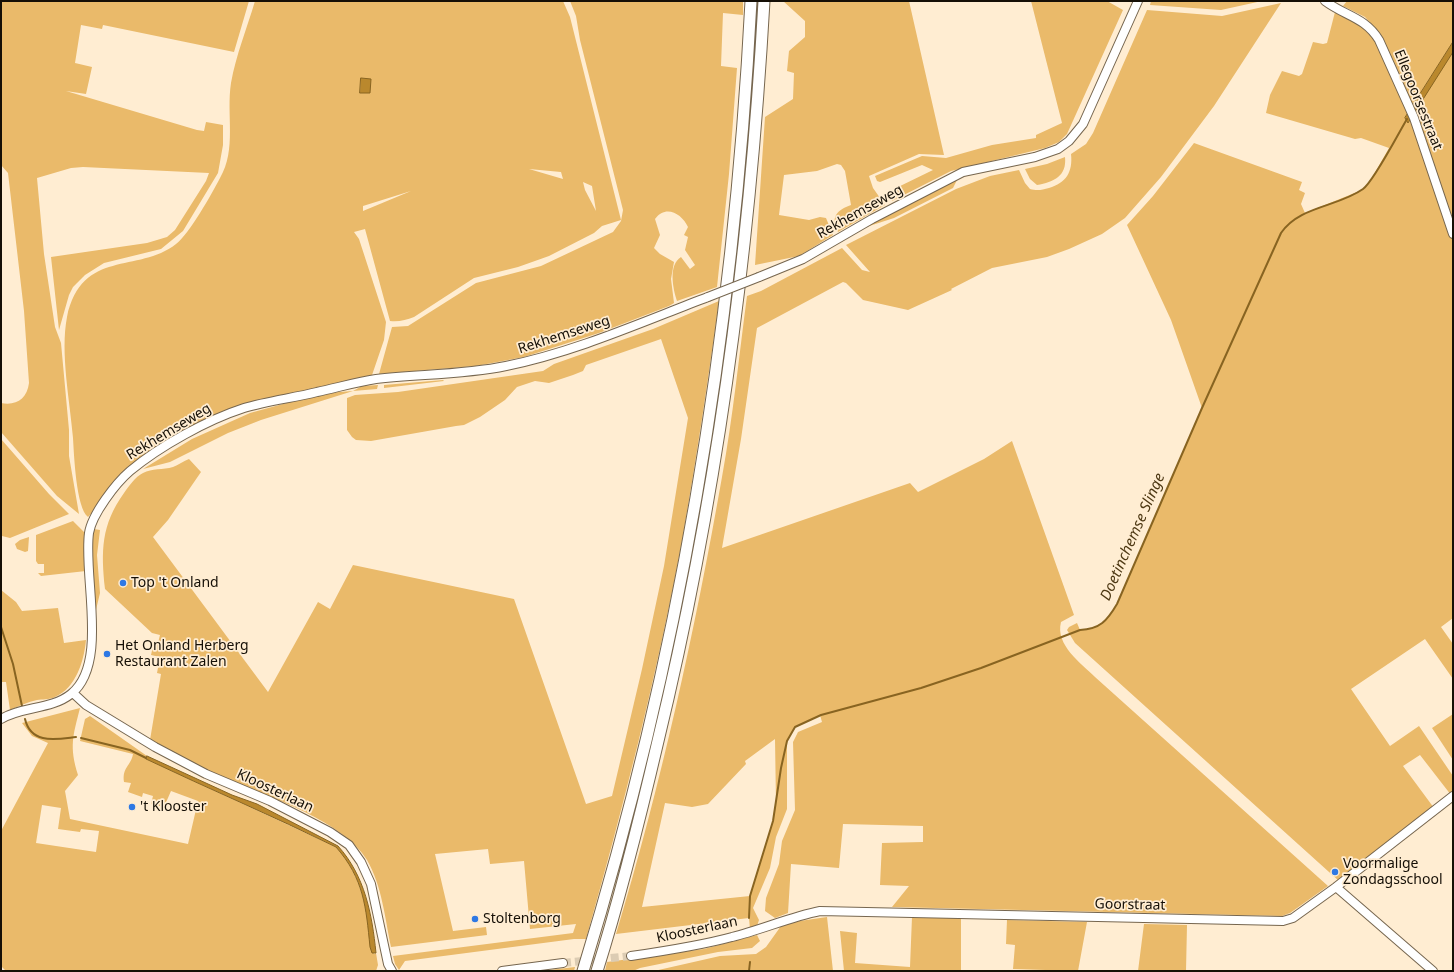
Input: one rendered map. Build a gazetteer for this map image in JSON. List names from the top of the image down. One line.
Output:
{"streets":{"street":["Ellegoorsestraat","Rekhemseweg","Kloosterlaan","Goorstraat"]},"crossings":[["Rekhemseweg","Kloosterlaan"],["Kloosterlaan","Goorstraat"]],"water":["Doetinchemse Slinge"],"places":["Top 't Onland","Het Onland Herberg Restaurant Zalen","'t Klooster","Voormalige Zondagsschool","Stoltenborg"]}
